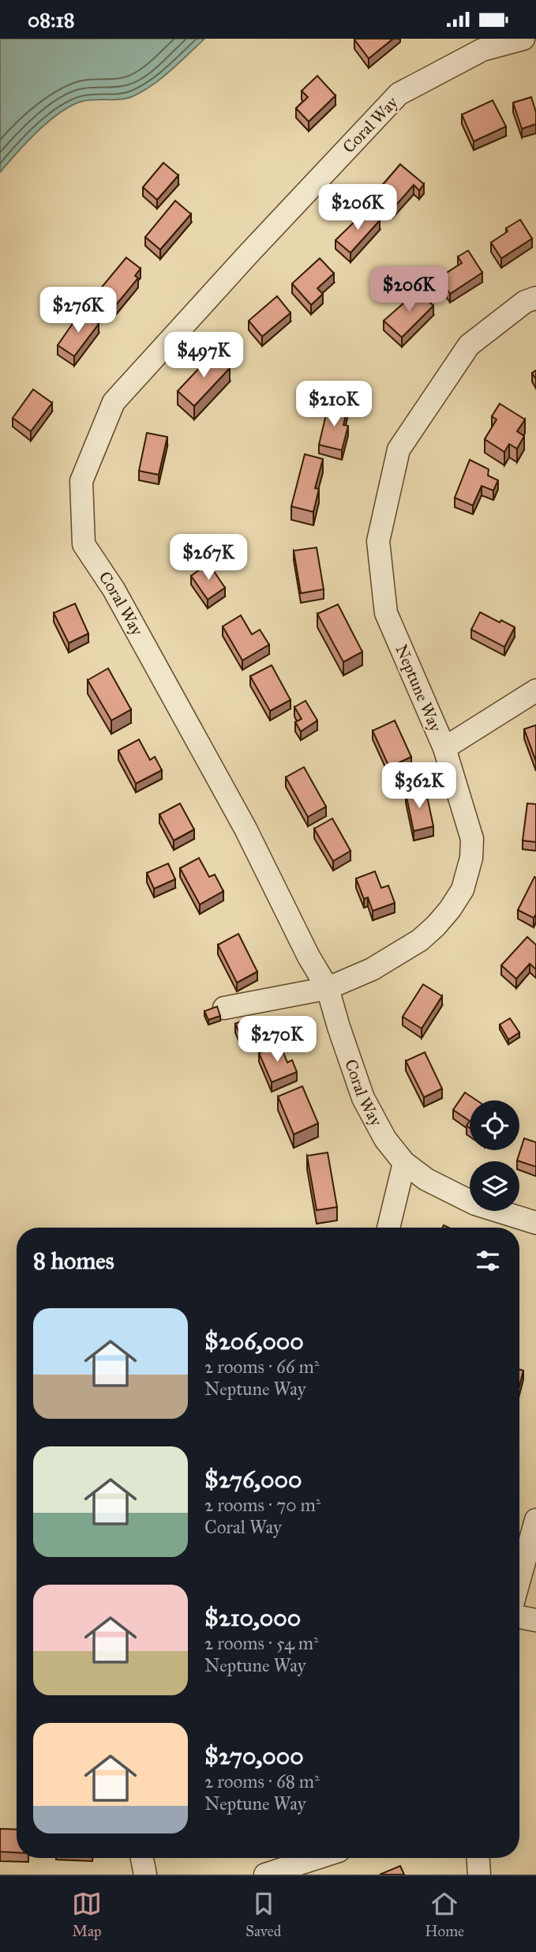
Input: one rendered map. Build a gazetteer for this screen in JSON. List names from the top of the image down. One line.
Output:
{"streets":{"street":["Coral Way","Neptune Way"]},"crossings":[["Coral Way","Neptune Way"]],"page":{"status":"08:18","price":["$206K","$206K","$276K","$497K","$210K","$267K","$362K","$270K"],"heading":"8 homes","list":[{"name":"$206,000","note":"2 rooms · 66 m² · Neptune Way"},{"name":"$276,000","note":"2 rooms · 70 m² · Coral Way"},{"name":"$210,000","note":"2 rooms · 54 m² · Neptune Way"},{"name":"$270,000","note":"2 rooms · 68 m² · Neptune Way"}],"tabs":["Map","Saved","Home"]}}
